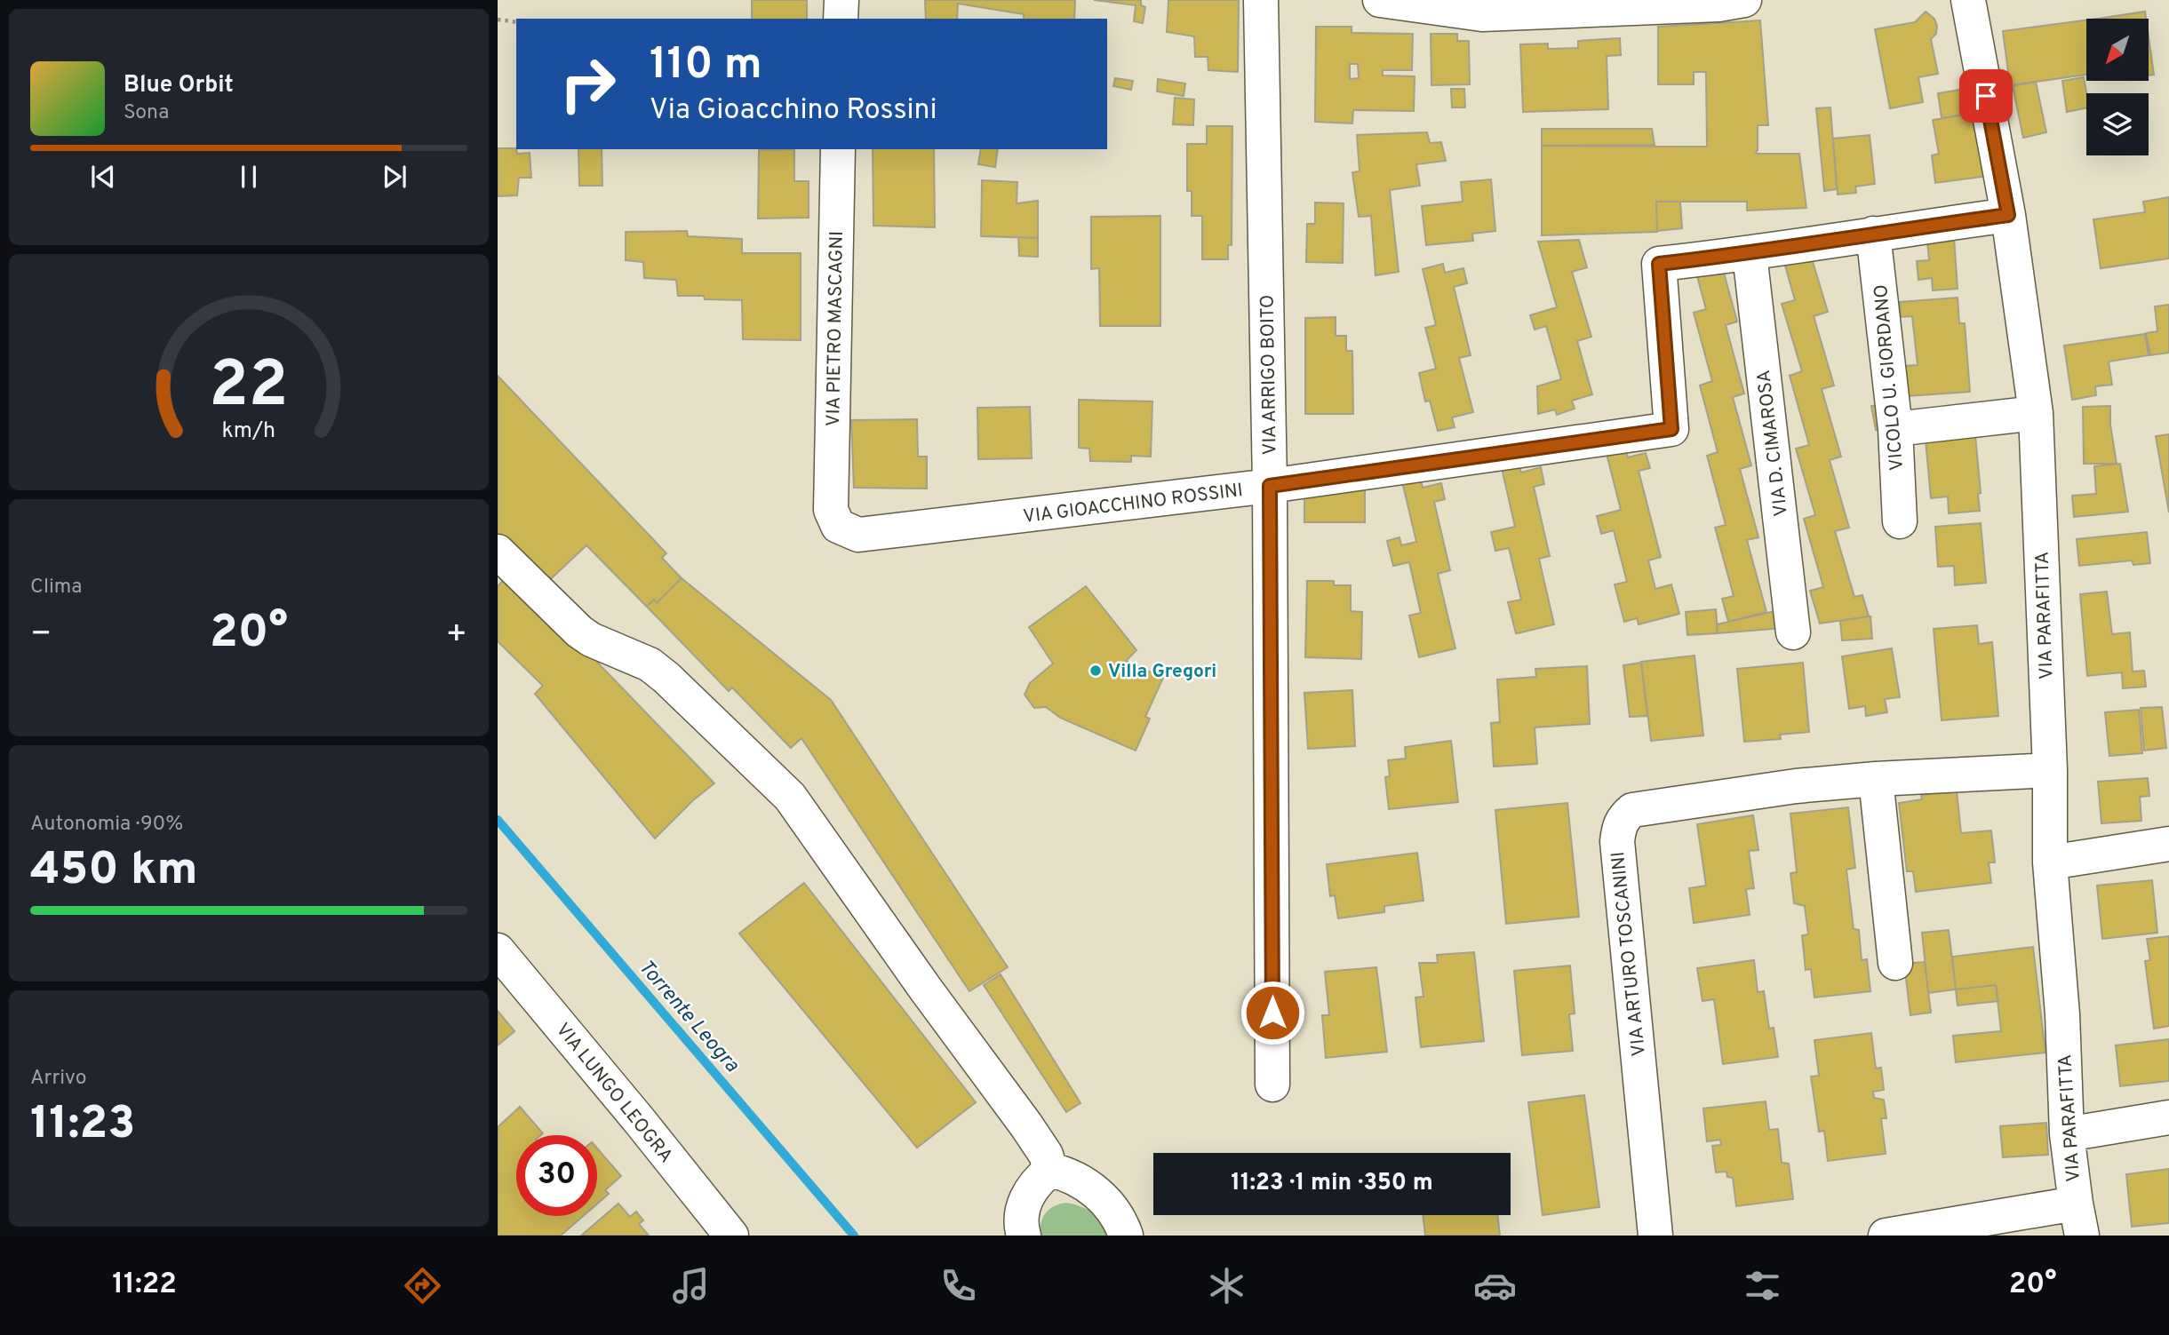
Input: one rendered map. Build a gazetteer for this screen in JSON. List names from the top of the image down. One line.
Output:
{"streets":{"street":["VIA PIETRO MASCAGNI","VIA ARRIGO BOITO","VICOLO U. GIORDANO","VIA D. CIMAROSA","VIA GIOACCHINO ROSSINI","VIA PARAFITTA","VIA ARTURO TOSCANINI","VIA LUNGO LEOGRA"]},"crossings":[["VIA PIETRO MASCAGNI","VIA GIOACCHINO ROSSINI"],["VIA ARRIGO BOITO","VIA GIOACCHINO ROSSINI"],["VICOLO U. GIORDANO","VIA GIOACCHINO ROSSINI"],["VIA D. CIMAROSA","VIA GIOACCHINO ROSSINI"],["VIA GIOACCHINO ROSSINI","VIA PARAFITTA"],["VIA PARAFITTA","VIA ARTURO TOSCANINI"]],"water":["Torrente Leogra"],"places":["Villa Gregori"],"north":"bottom left","page":{"turn":["110 m","Via Gioacchino Rossini"],"song":["Blue Orbit","Sona"],"tile":["Clima",["Autonomia · 90%","450 km"],["Arrivo","11:23"]],"heat":["−","20°","+"],"limit":"30","trip":"11:23 · 1 min · 350 m","tabs":["11:22","20°"],"gauge":["22","km/h"]}}
